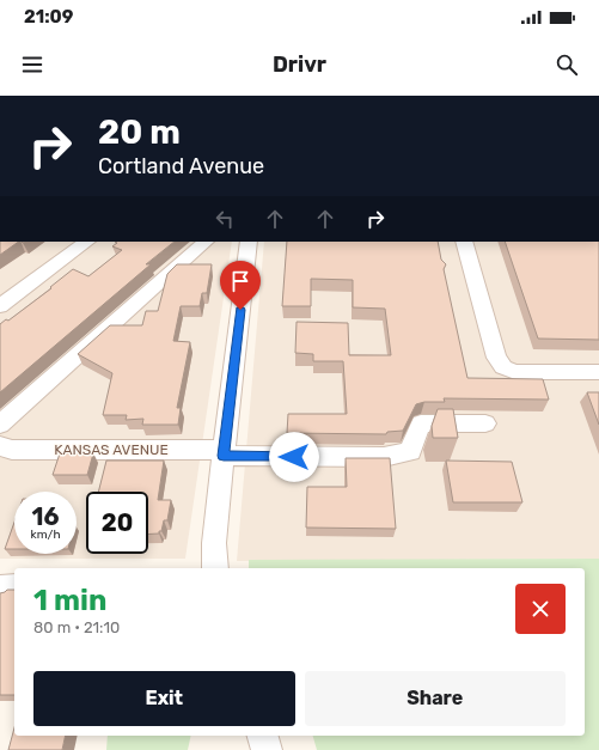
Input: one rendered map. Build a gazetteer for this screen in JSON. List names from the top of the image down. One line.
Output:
{"streets":{"street":["KANSAS AVENUE"]},"page":{"status":"21:09","header":"Drivr","turn":["20 m","Cortland Avenue"],"speed":"16 km/h","limit":"20","heading":["1 min","80 m · 21:10"],"buttons":["Exit","Share"]}}
